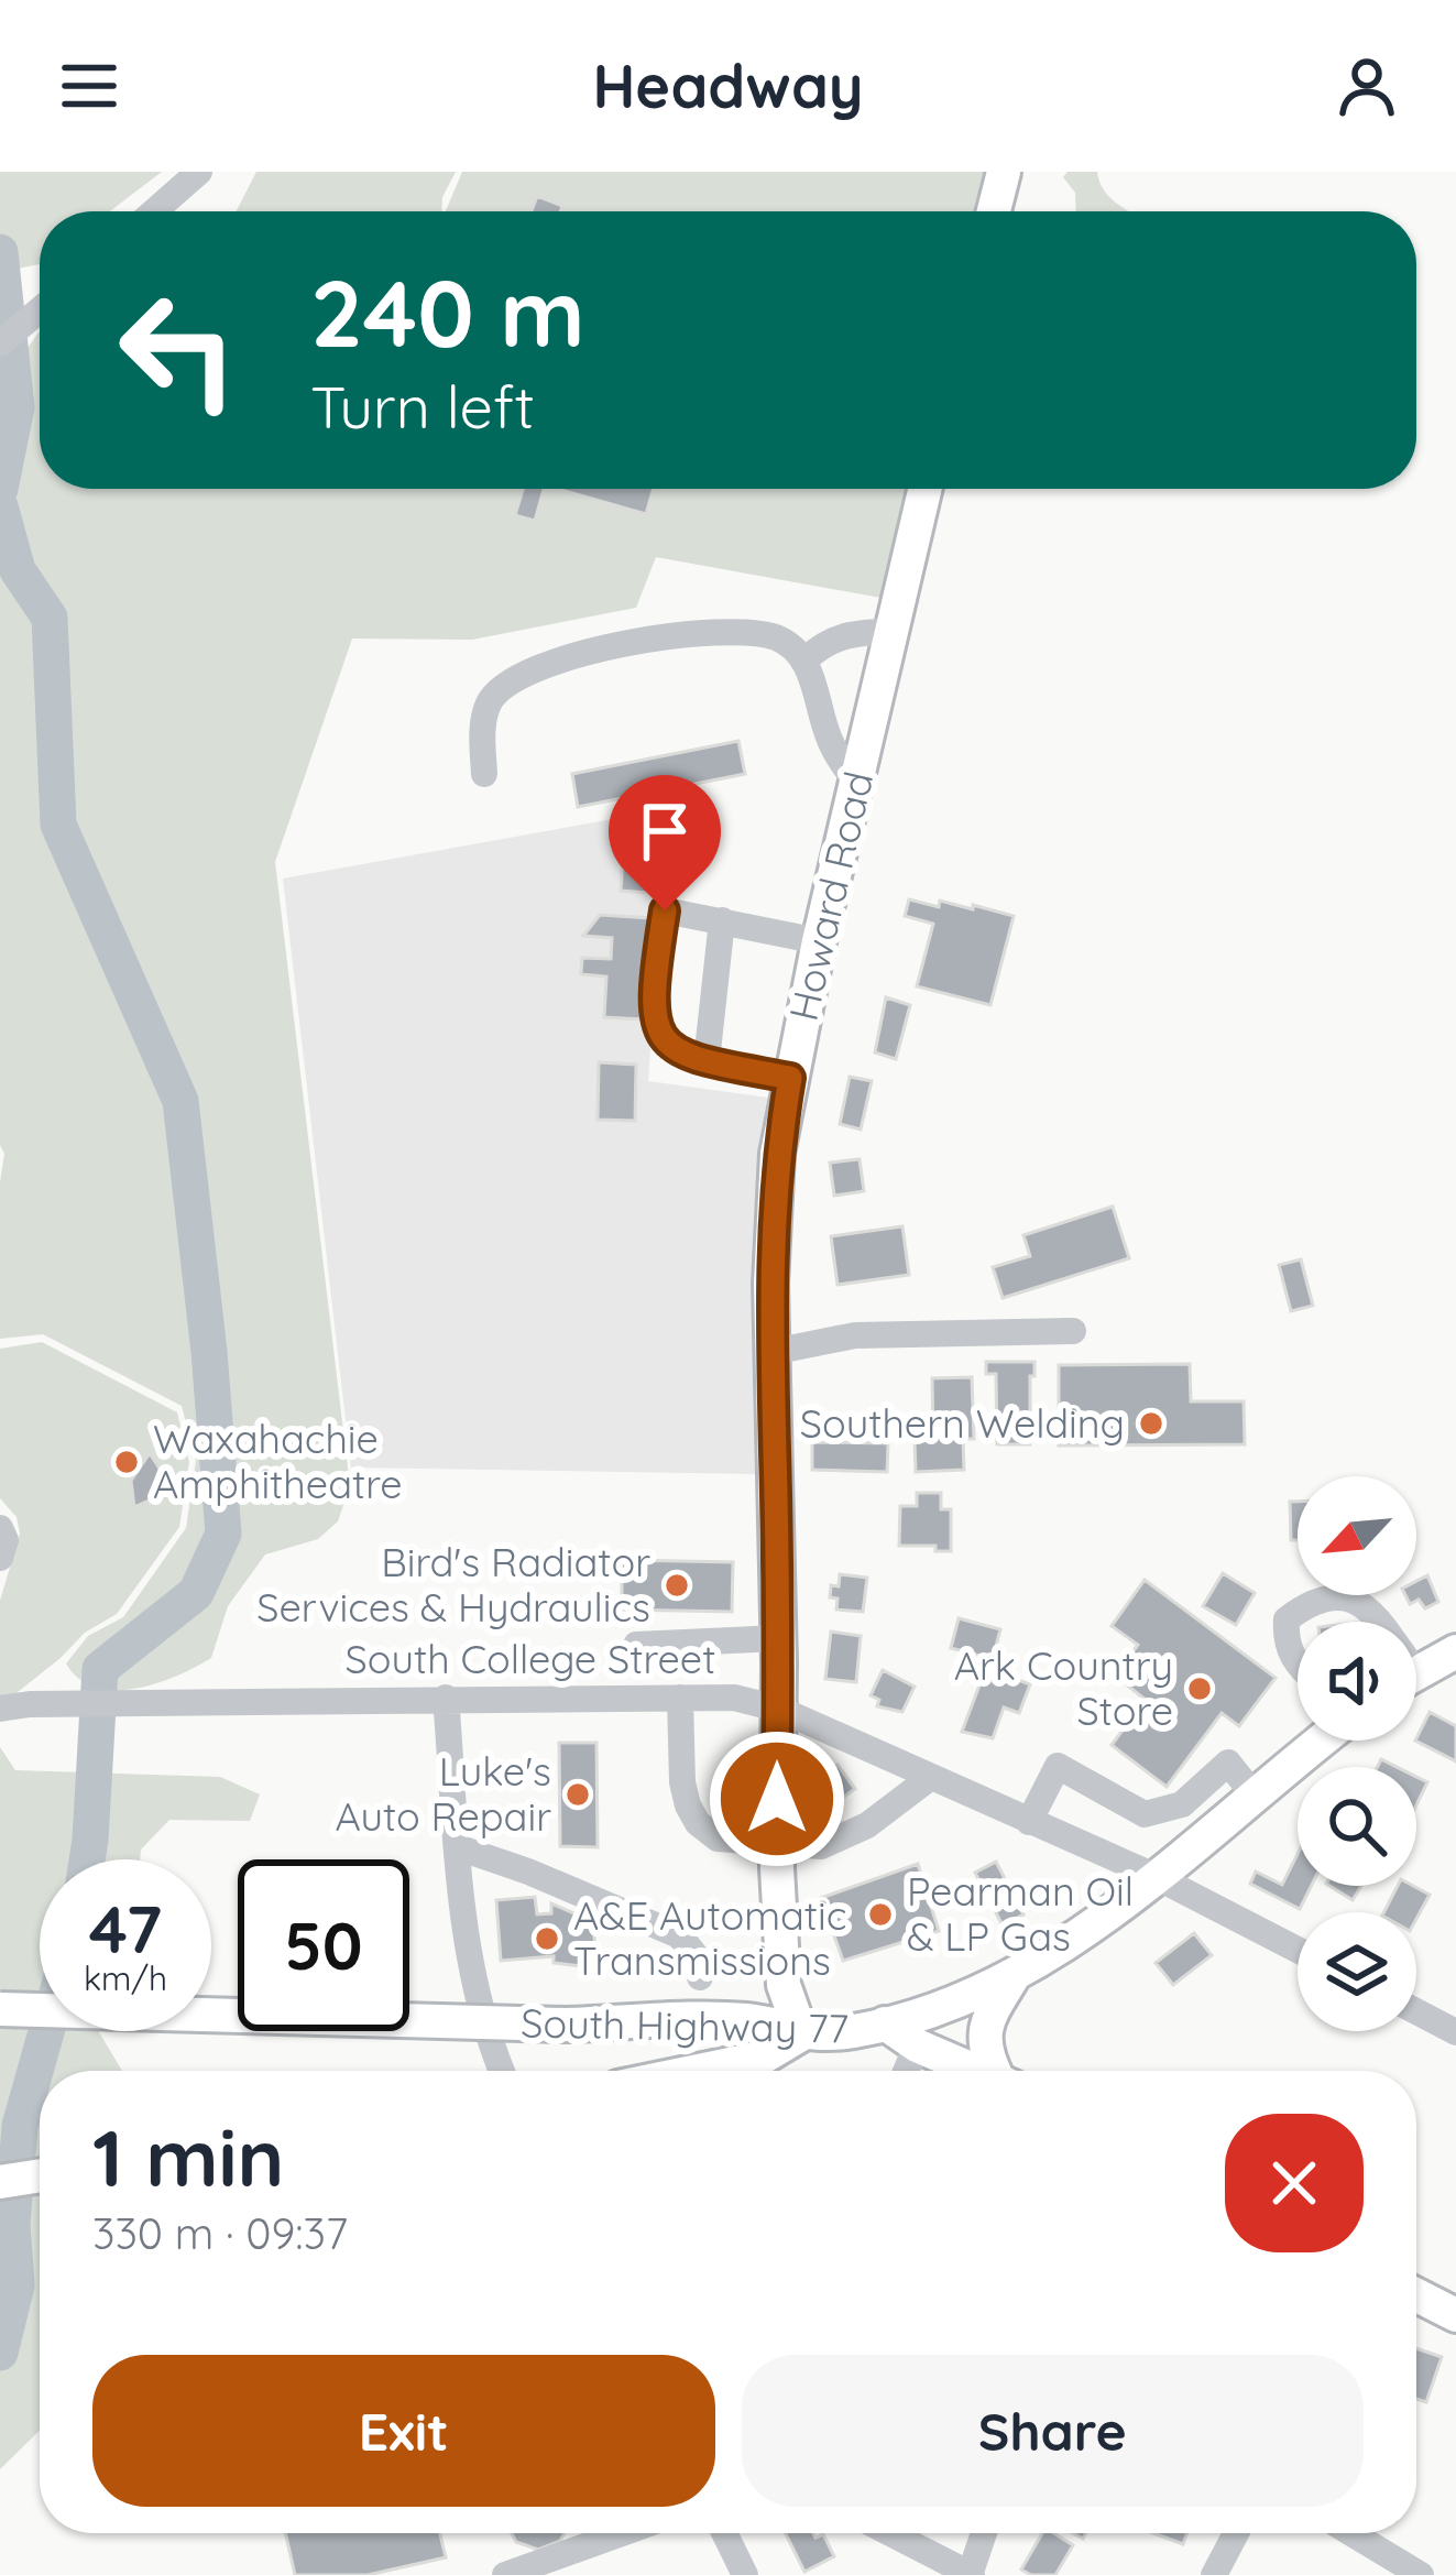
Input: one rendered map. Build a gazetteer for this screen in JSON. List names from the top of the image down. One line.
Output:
{"streets":{"main road":["Howard Road","South Highway 77"],"street":["South College Street"]},"crossings":[["Howard Road","South College Street"],["Howard Road","South Highway 77"],["South College Street","South Highway 77"]],"places":["Southern Welding","Waxahachie Amphitheatre","Bird's Radiator Services & Hydraulics","Ark Country Store","Luke's Auto Repair","Pearman Oil & LP Gas","A&E Automatic Transmissions"],"north":"bottom left","page":{"header":"Headway","turn":["240 m","Turn left"],"speed":"47 km/h","limit":"50","heading":["1 min","330 m · 09:37"],"buttons":["Exit","Share"]}}
